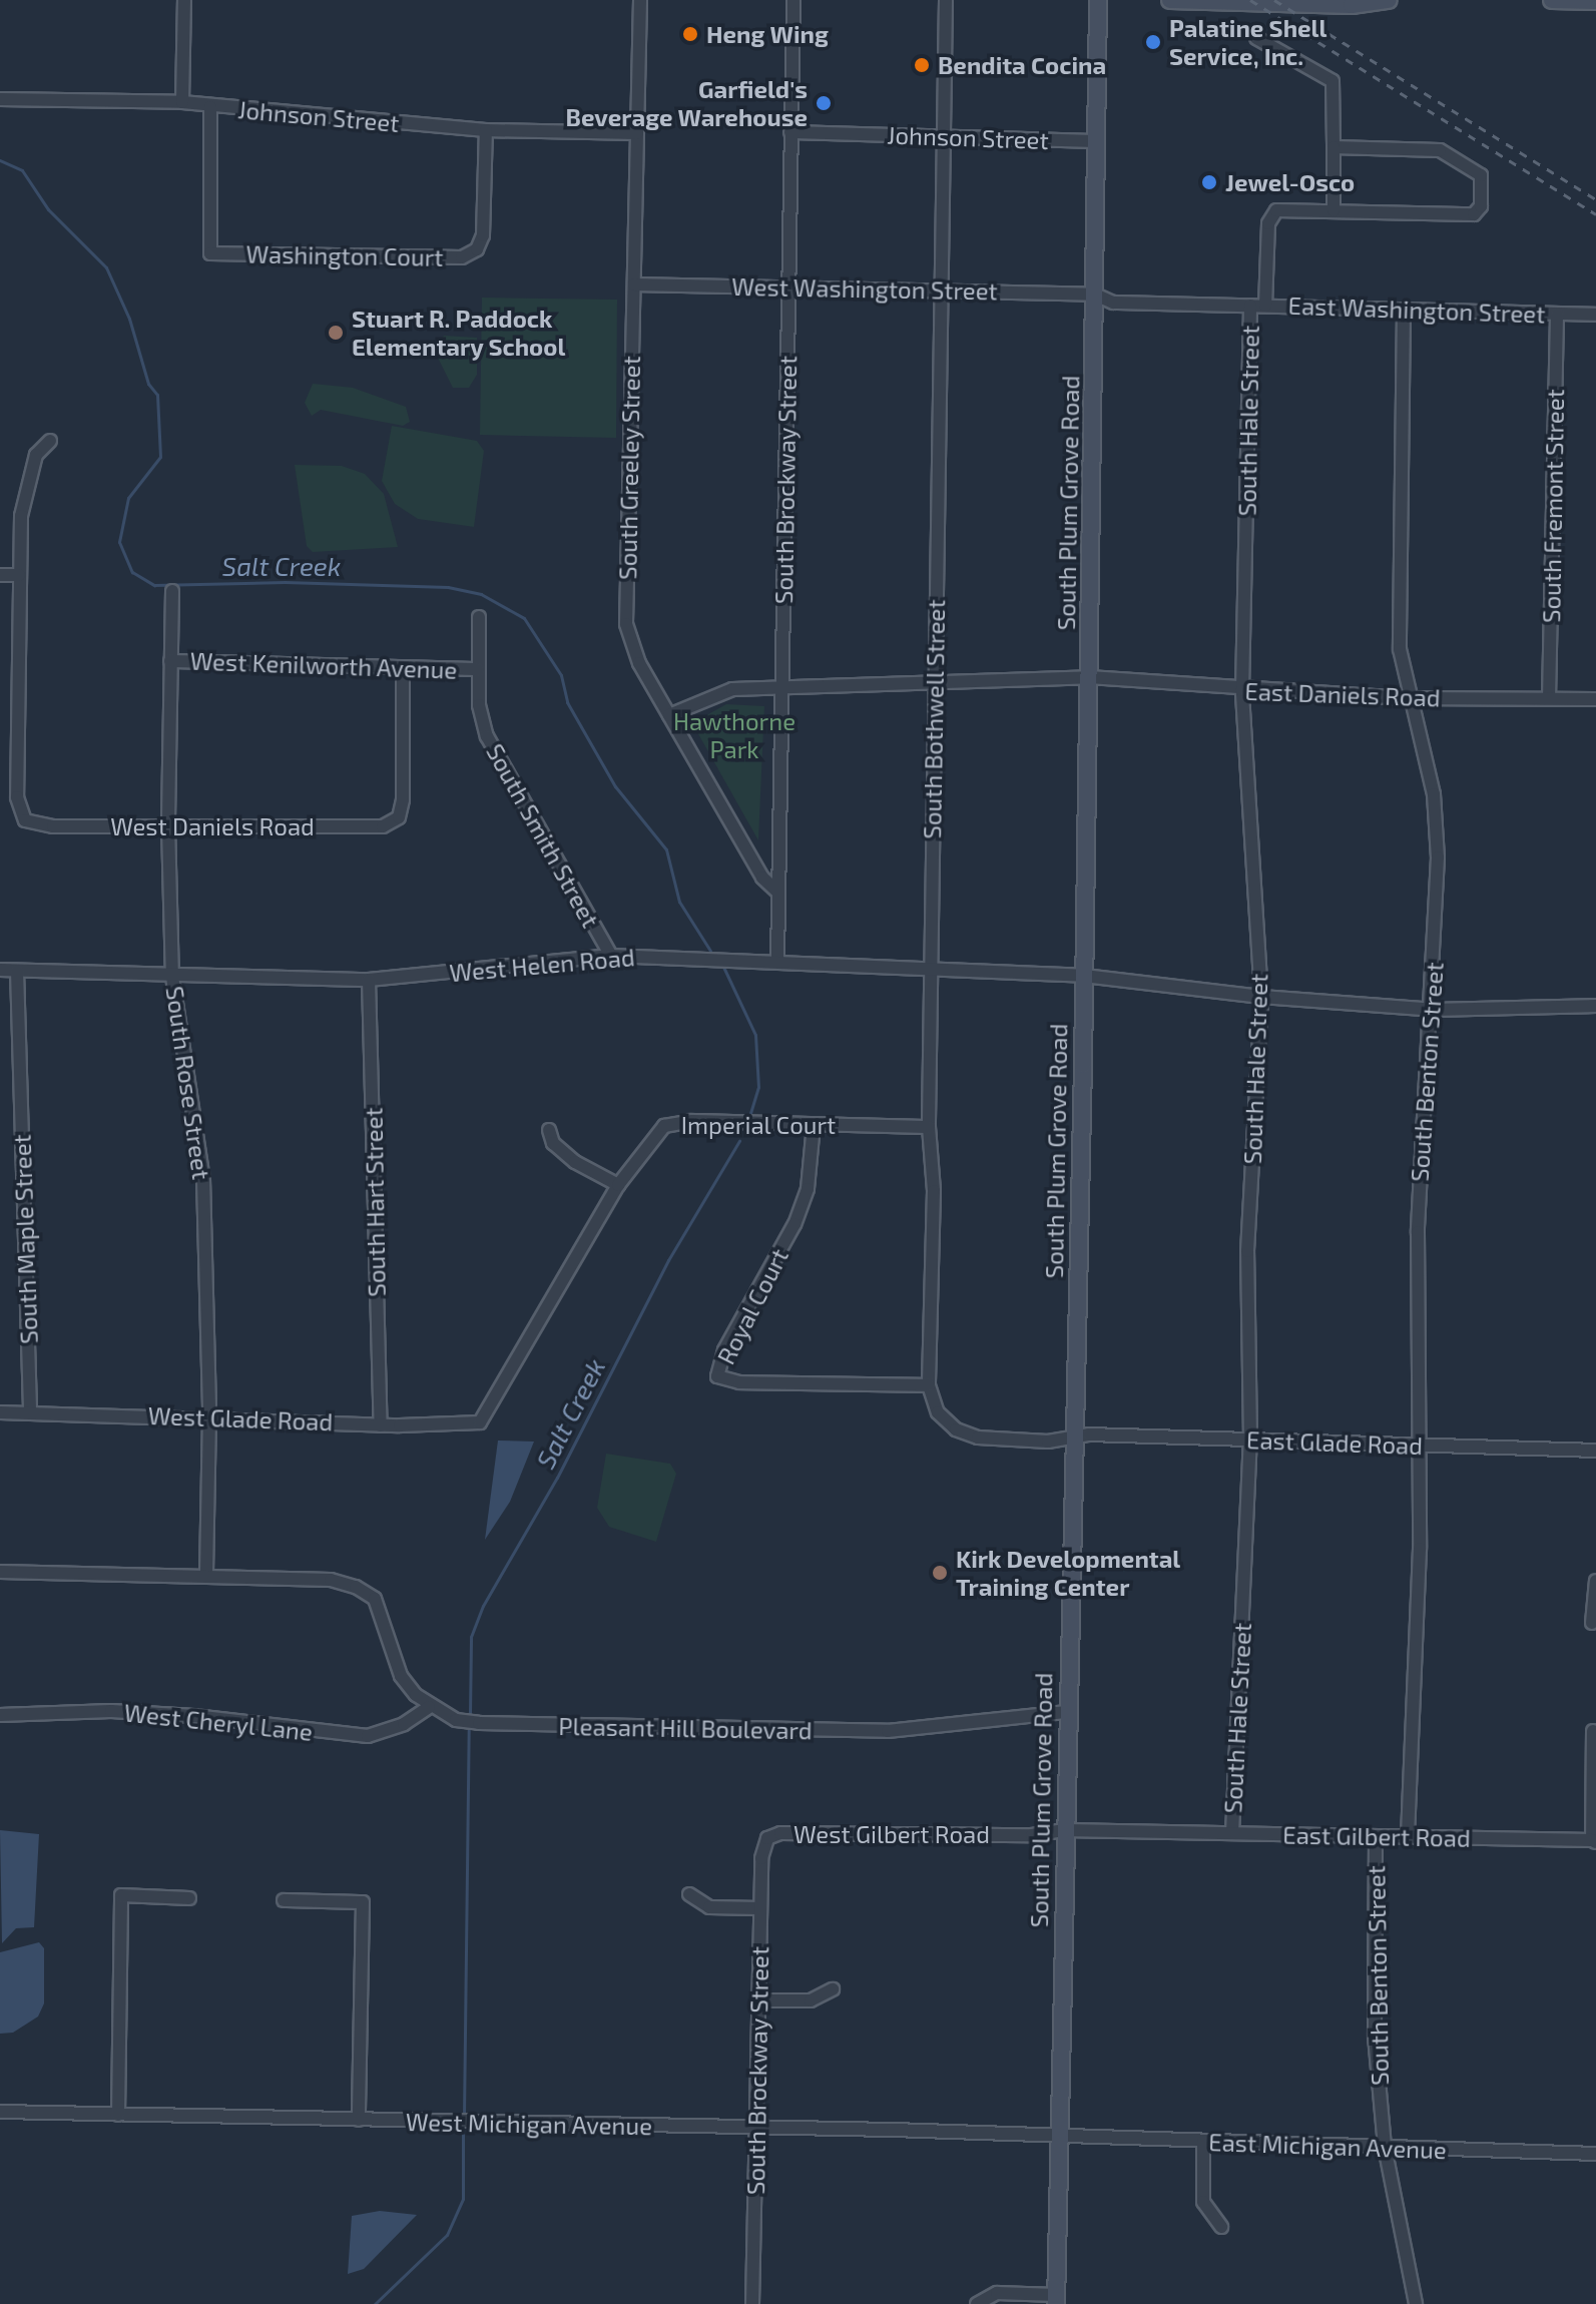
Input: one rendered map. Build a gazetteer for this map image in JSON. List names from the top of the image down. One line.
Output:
{"streets":{"main road":["South Plum Grove Road"],"street":["Johnson Street","Washington Court","West Washington Street","East Washington Street","South Hale Street","South Greeley Street","South Brockway Street","South Fremont Street","West Kenilworth Avenue","East Daniels Road","South Bothwell Street","West Daniels Road","South Smith Street","West Helen Road","South Benton Street","South Rose Street","Imperial Court","South Hart Street","South Maple Street","Royal Court","West Glade Road","East Glade Road","West Cheryl Lane","Pleasant Hill Boulevard","West Gilbert Road","East Gilbert Road","West Michigan Avenue","East Michigan Avenue"]},"crossings":[["Johnson Street","Washington Court"],["Johnson Street","South Greeley Street"],["Johnson Street","South Brockway Street"],["Johnson Street","South Plum Grove Road"],["Johnson Street","South Bothwell Street"],["West Washington Street","East Washington Street"],["West Washington Street","South Greeley Street"],["West Washington Street","South Brockway Street"],["West Washington Street","South Plum Grove Road"],["West Washington Street","South Bothwell Street"],["East Washington Street","South Hale Street"],["East Washington Street","South Plum Grove Road"],["East Washington Street","South Fremont Street"],["East Washington Street","South Benton Street"],["South Hale Street","East Daniels Road"],["South Hale Street","West Helen Road"],["South Hale Street","East Glade Road"],["South Hale Street","East Gilbert Road"],["South Greeley Street","South Brockway Street"],["South Brockway Street","West Helen Road"],["South Brockway Street","West Gilbert Road"],["South Brockway Street","West Michigan Avenue"],["South Plum Grove Road","East Daniels Road"],["South Plum Grove Road","South Bothwell Street"],["South Plum Grove Road","West Helen Road"],["South Plum Grove Road","East Glade Road"],["South Plum Grove Road","Pleasant Hill Boulevard"],["South Plum Grove Road","West Gilbert Road"],["South Plum Grove Road","East Gilbert Road"],["South Plum Grove Road","West Michigan Avenue"],["South Plum Grove Road","East Michigan Avenue"],["South Fremont Street","East Daniels Road"],["West Kenilworth Avenue","West Daniels Road"],["West Kenilworth Avenue","South Smith Street"],["West Kenilworth Avenue","South Rose Street"],["East Daniels Road","South Benton Street"],["South Bothwell Street","West Helen Road"],["South Bothwell Street","Imperial Court"],["South Bothwell Street","Royal Court"],["South Bothwell Street","East Glade Road"],["West Daniels Road","South Rose Street"],["South Smith Street","West Helen Road"],["West Helen Road","South Benton Street"],["West Helen Road","South Rose Street"],["West Helen Road","South Hart Street"],["West Helen Road","South Maple Street"],["South Benton Street","East Glade Road"],["South Benton Street","East Gilbert Road"],["South Benton Street","East Michigan Avenue"],["South Rose Street","West Glade Road"],["Imperial Court","Royal Court"],["Imperial Court","West Glade Road"],["South Hart Street","West Glade Road"],["South Maple Street","West Glade Road"],["West Cheryl Lane","Pleasant Hill Boulevard"],["West Gilbert Road","East Gilbert Road"],["West Michigan Avenue","East Michigan Avenue"]],"water":["Salt Creek"],"parks":["Hawthorne Park"],"places":["Heng Wing","Palatine Shell Service, Inc.","Bendita Cocina","Garfield's Beverage Warehouse","Jewel-Osco","Stuart R. Paddock Elementary School","Kirk Developmental Training Center"]}
